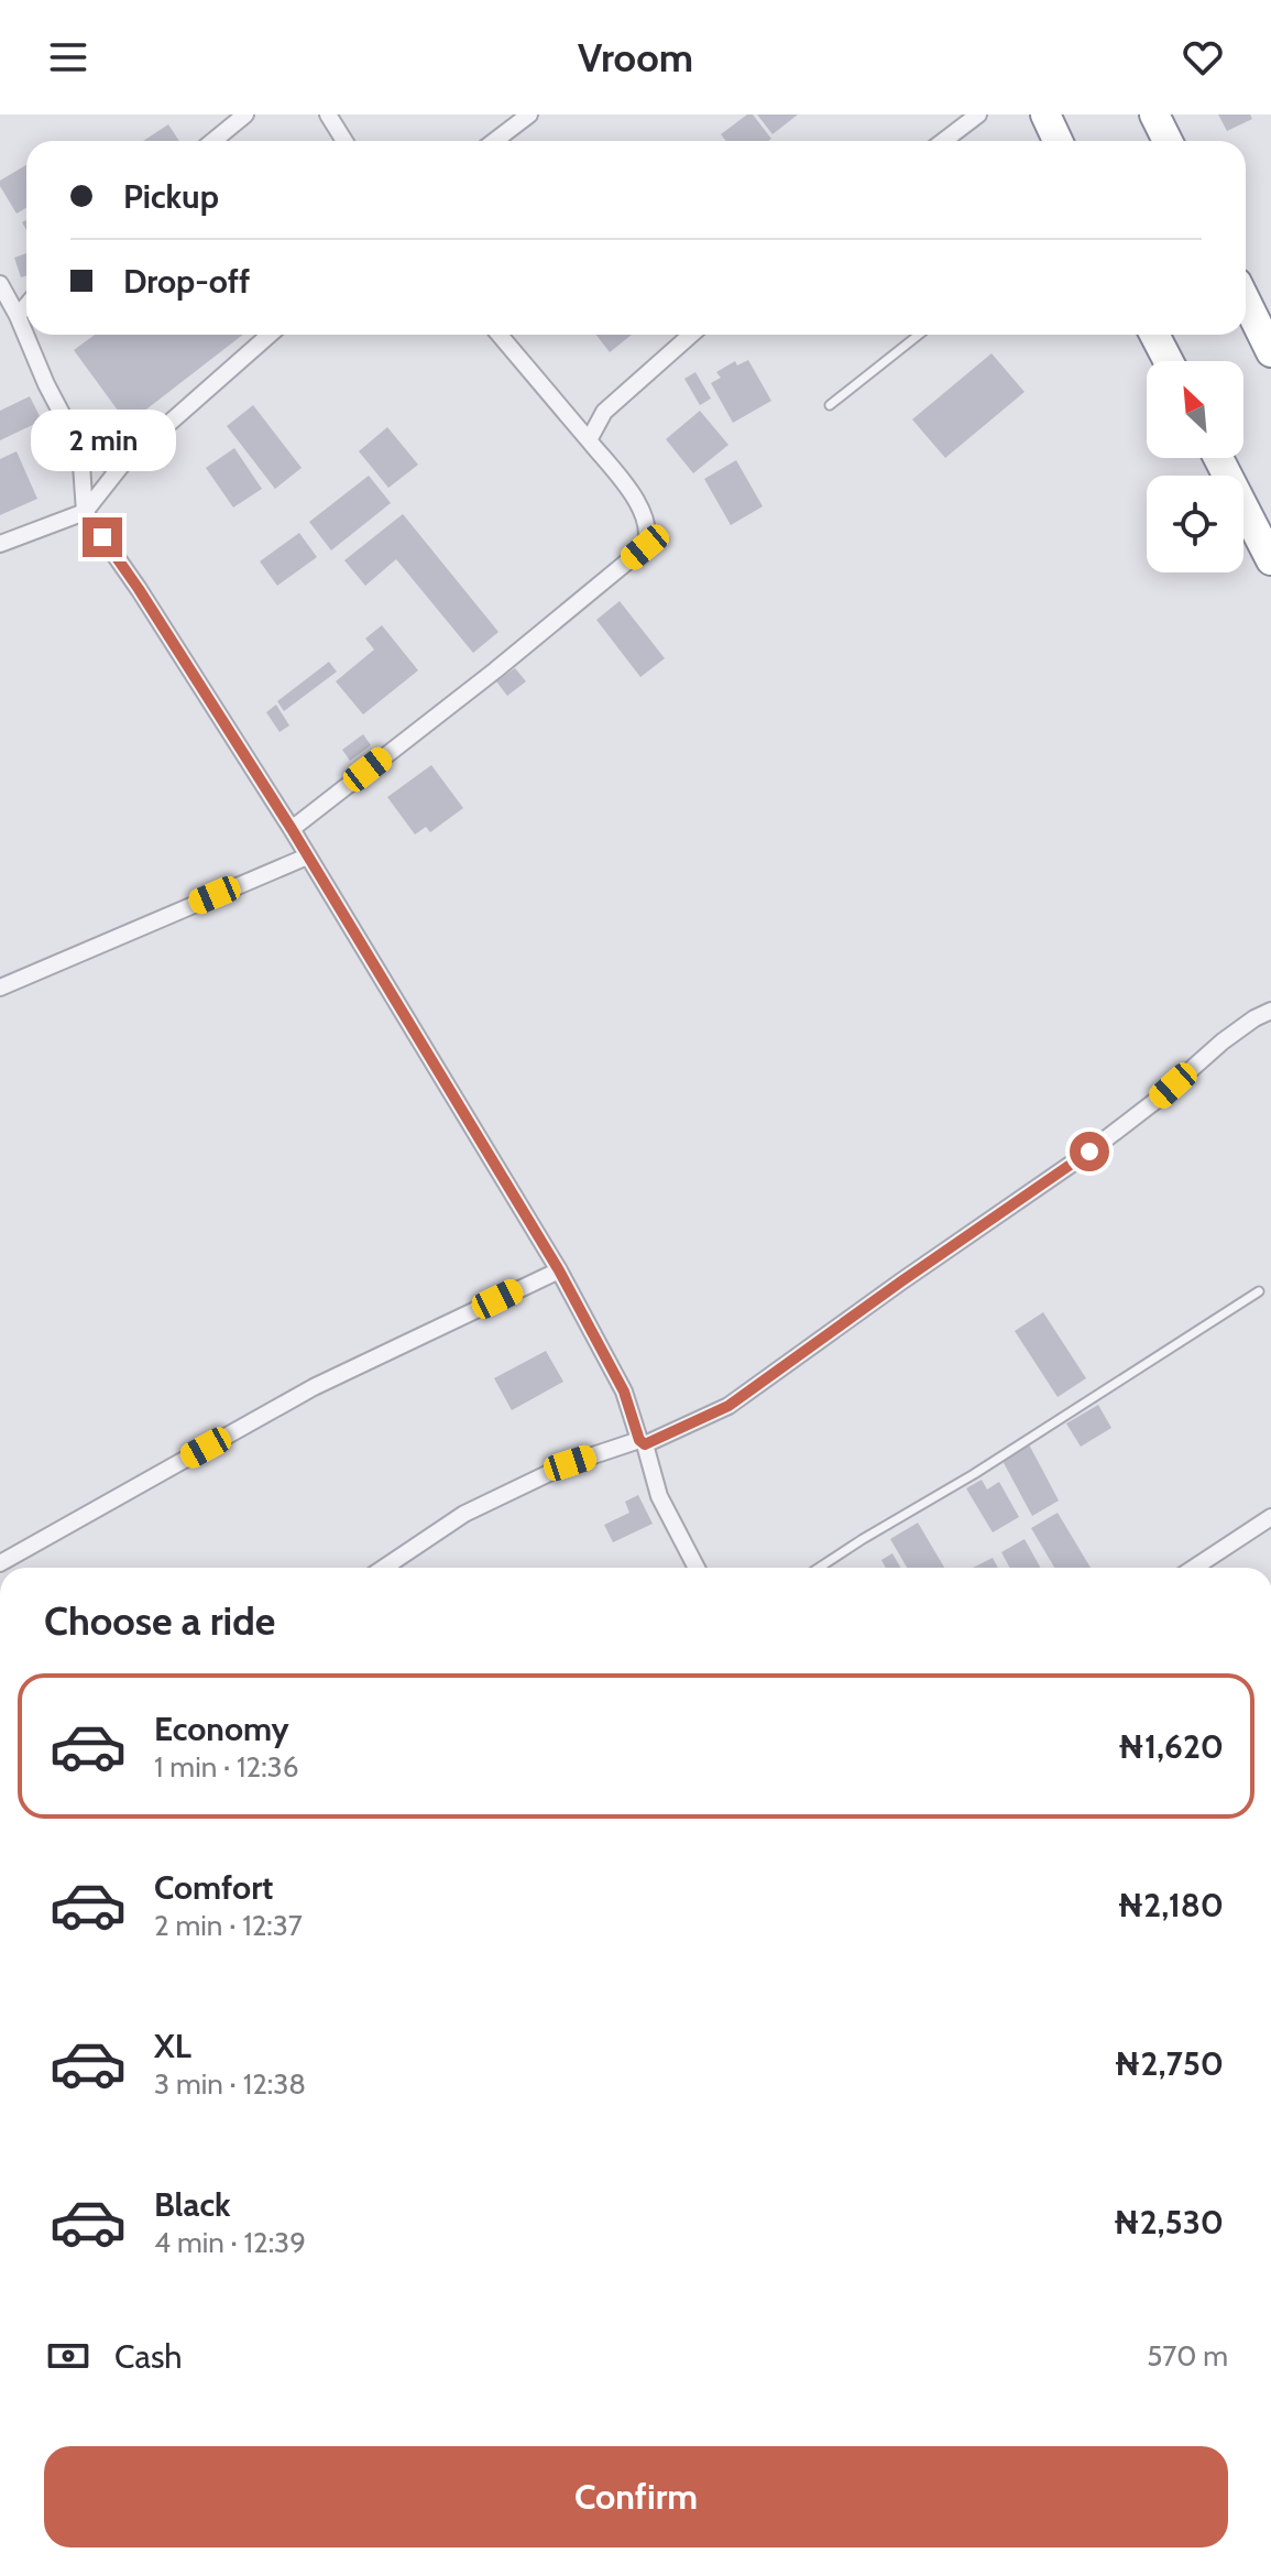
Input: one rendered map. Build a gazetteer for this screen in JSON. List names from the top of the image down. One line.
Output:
{"north":"top left","page":{"header":"Vroom","banner":["Pickup","Drop-off"],"bubble":"2 min","heading":"Choose a ride","list":[{"name":"Economy","note":"1 min · 12:36","value":"₦1,620"},{"name":"Comfort","note":"2 min · 12:37","value":"₦2,180"},{"name":"XL","note":"3 min · 12:38","value":"₦2,750"},{"name":"Black","note":"4 min · 12:39","value":"₦2,530"}],"pay":["Cash","570 m"],"buttons":"Confirm"}}
